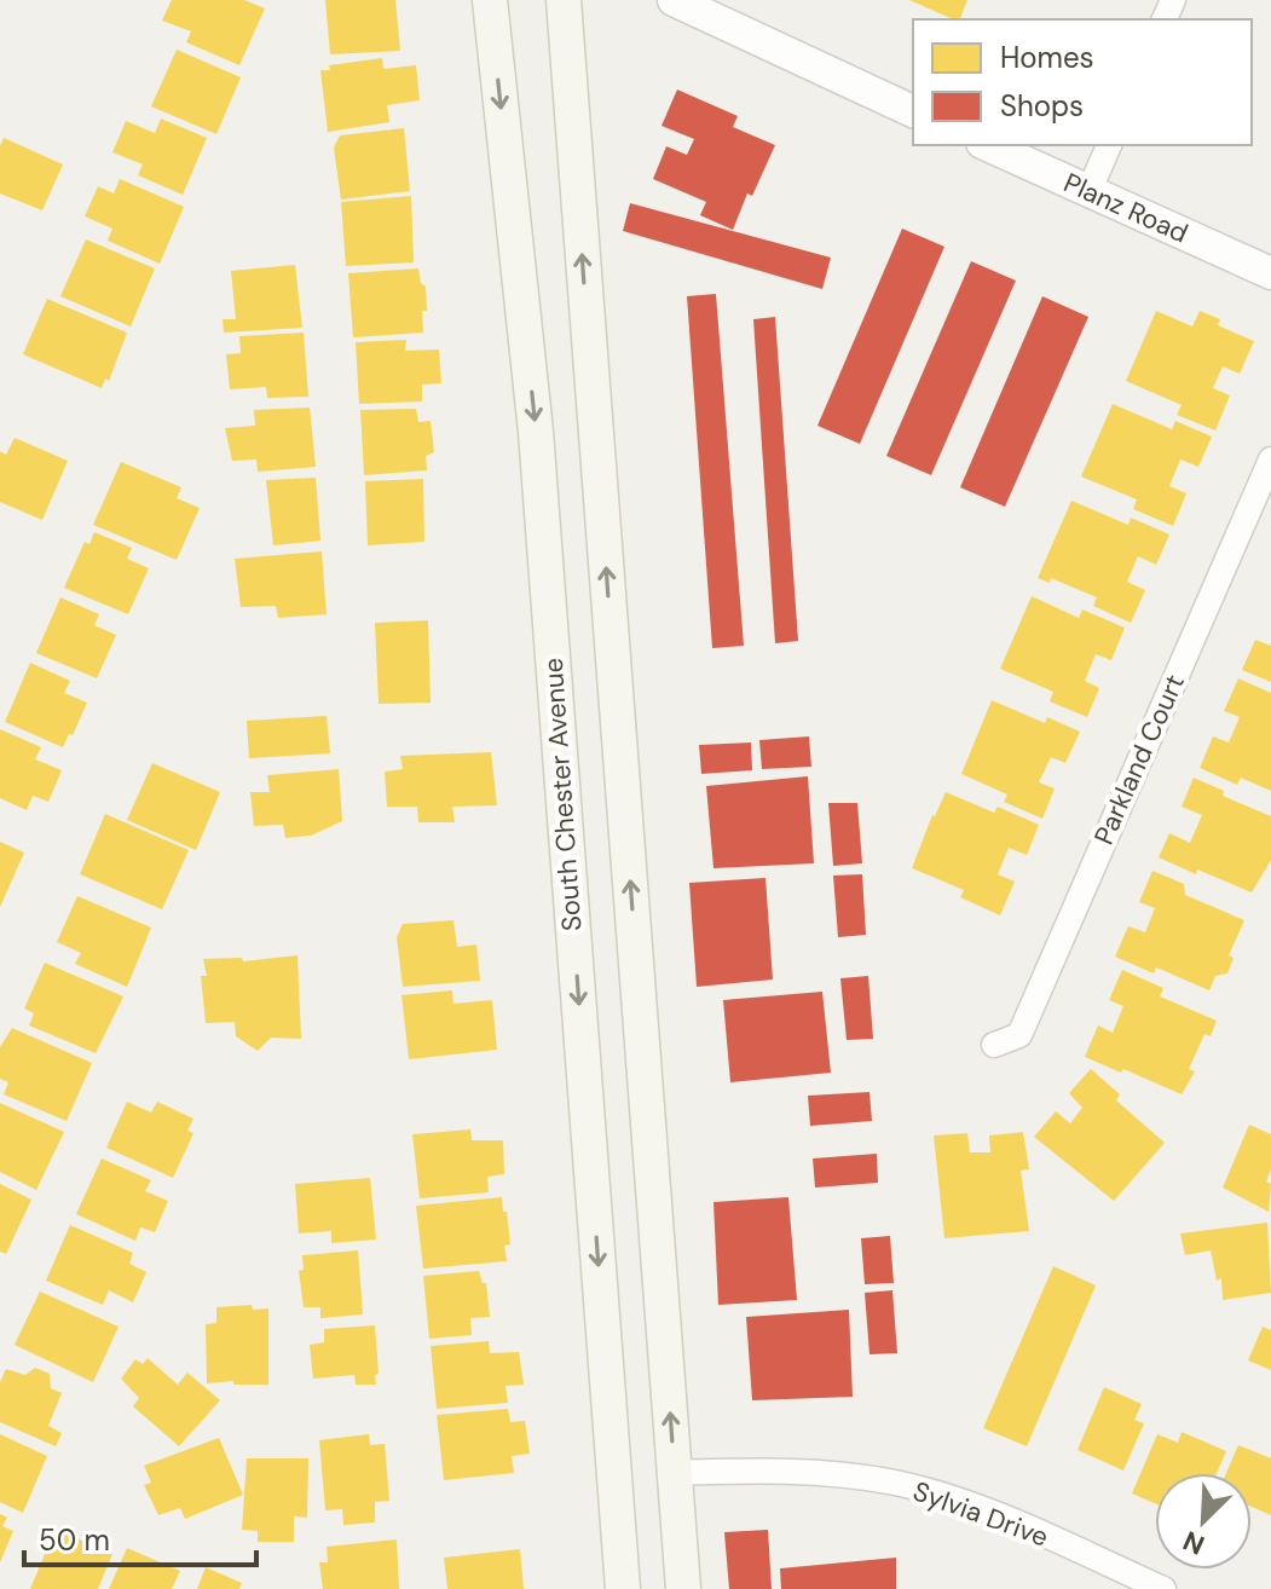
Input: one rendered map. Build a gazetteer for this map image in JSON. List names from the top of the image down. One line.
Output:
{"streets":{"main road":["South Chester Avenue"],"street":["Planz Road","Parkland Court","Sylvia Drive"]},"legend":["Homes","Shops"],"scale_bar":"50 m","north":"bottom left"}
